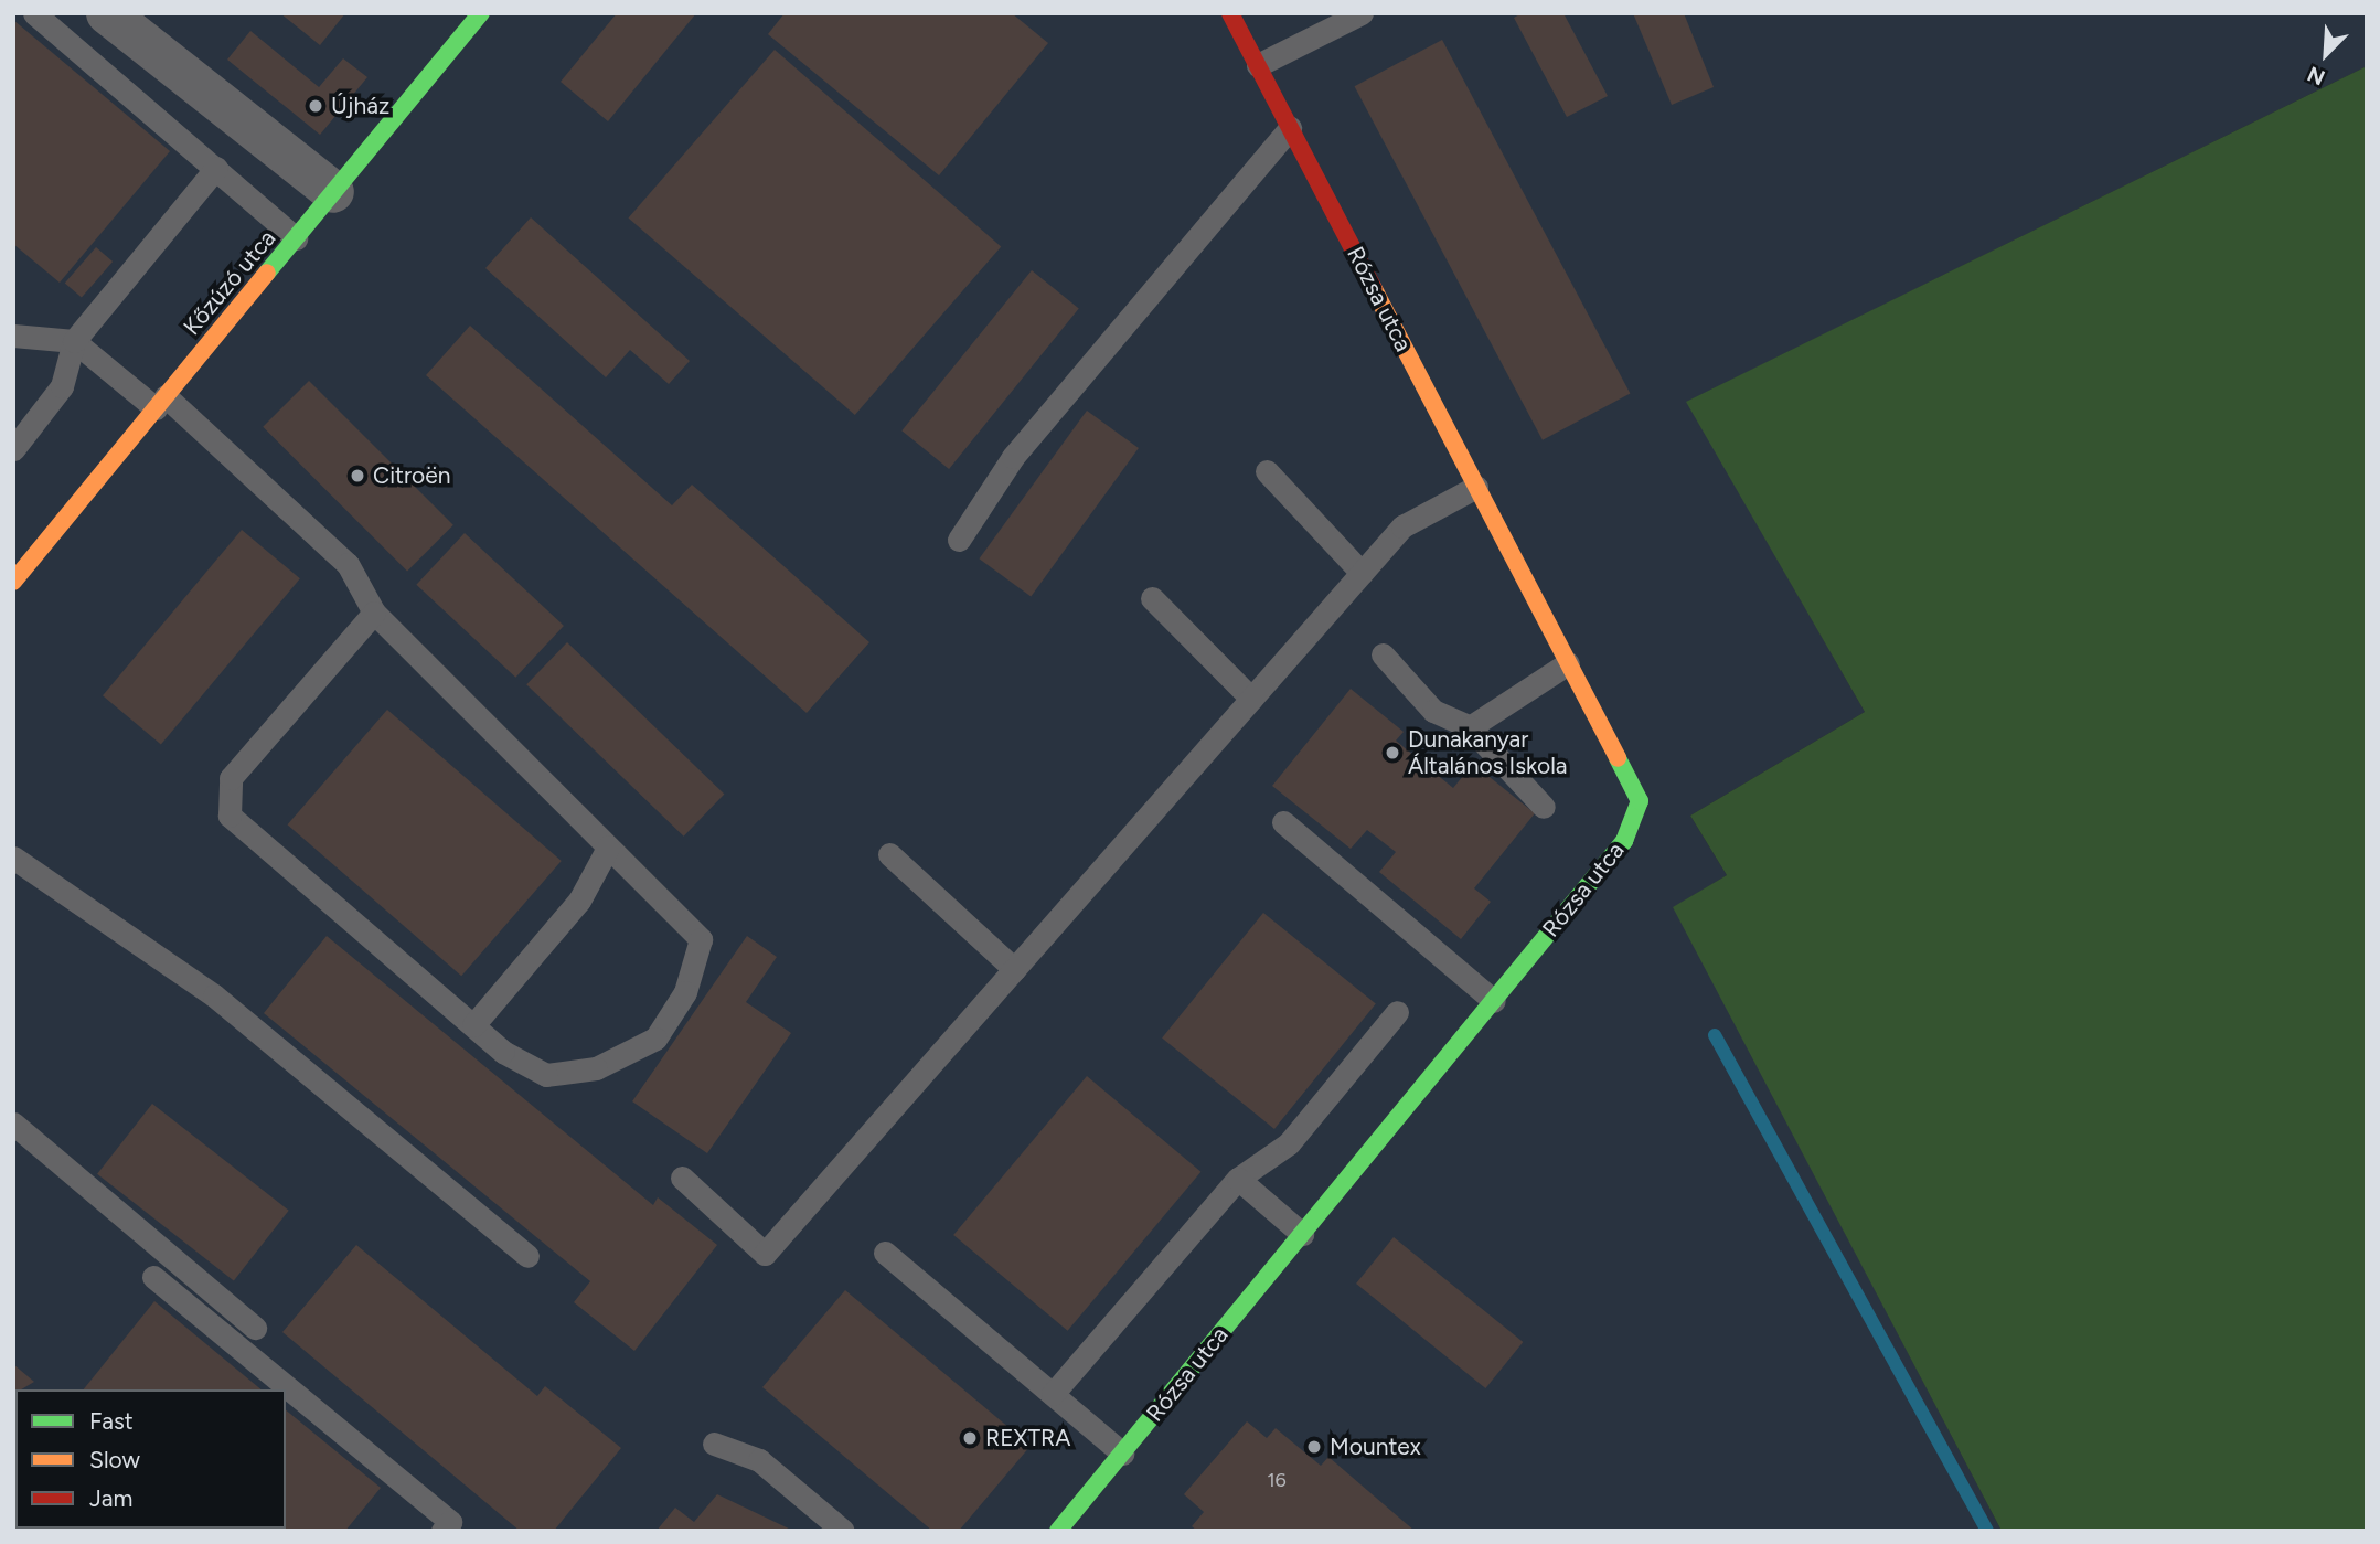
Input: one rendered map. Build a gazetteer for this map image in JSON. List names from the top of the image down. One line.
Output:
{"streets":{"street":["Kőzúzó utca","Rózsa utca"]},"places":["Újház","Citroën","Dunakanyar Általános Iskola","REXTRA","Mountex"],"house_numbers":["16"],"legend":["Fast","Slow","Jam"],"north":"bottom left"}
